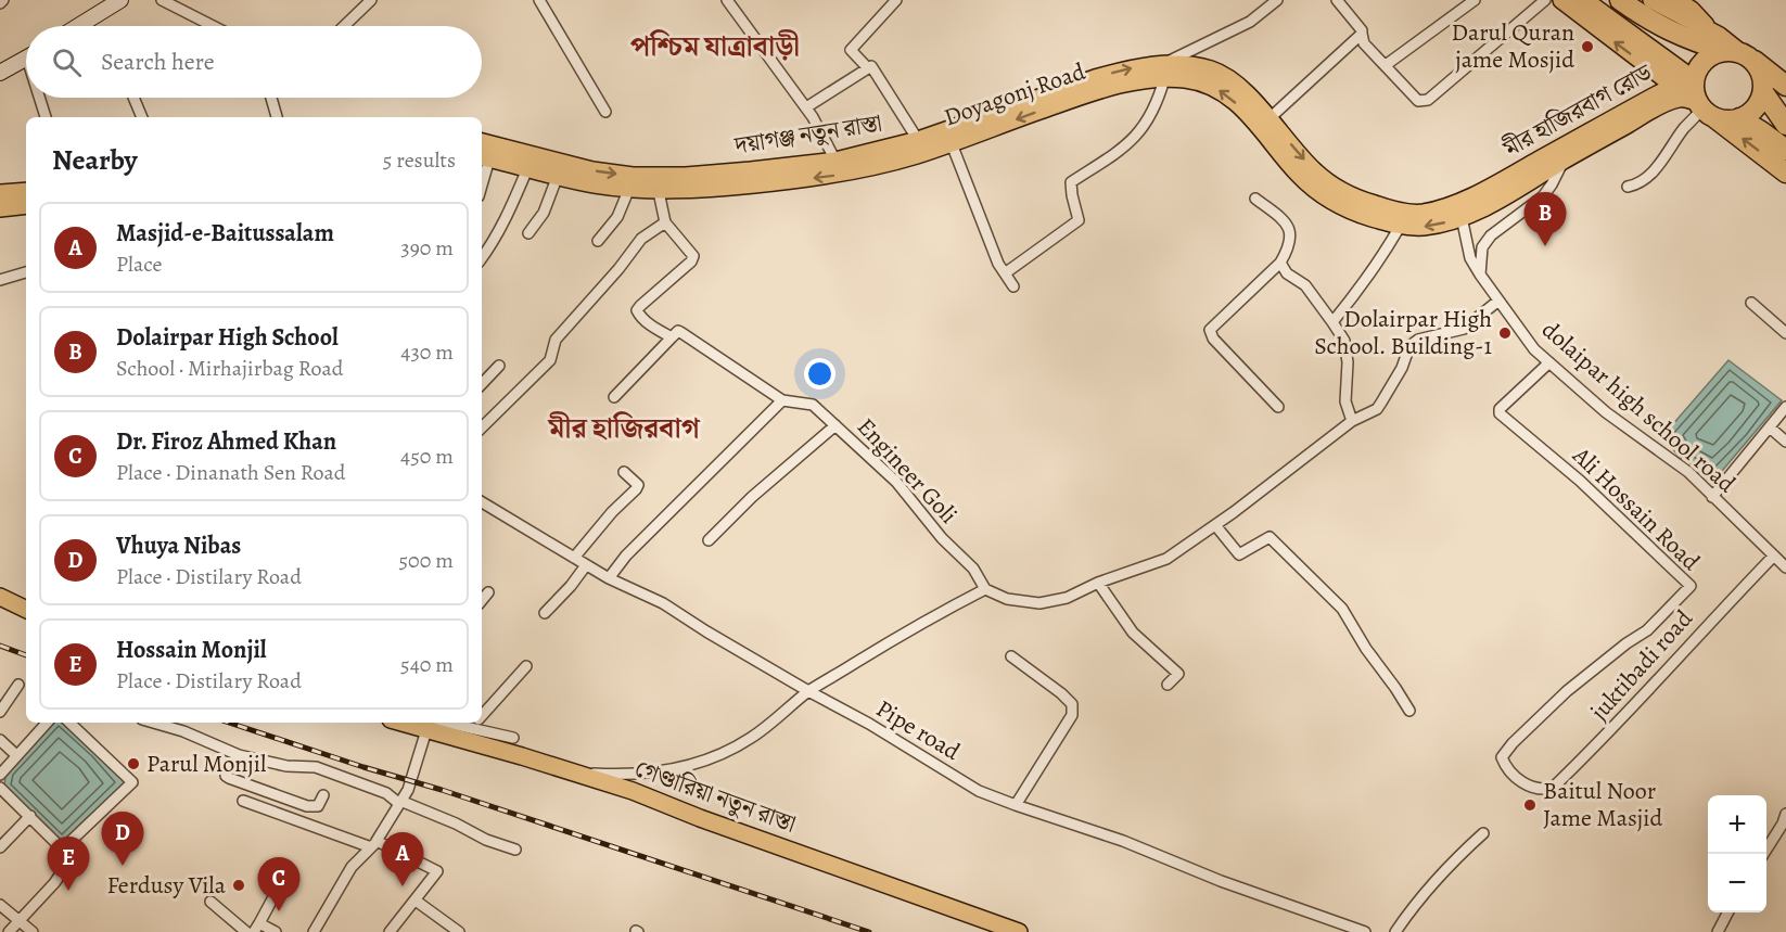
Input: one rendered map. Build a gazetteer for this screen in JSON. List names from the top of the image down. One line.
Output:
{"streets":{"main road":["Doyagonj Road","মীর হাজিরবাগ রোড","দয়াগঞ্জ নতুন রাস্তা","গেণ্ডারিয়া নতুন রাস্তা"],"street":["dolaipar high school road","Engineer Goli","Ali Hossain Road","juktibadi road","Pipe road"]},"crossings":[["Doyagonj Road","দয়াগঞ্জ নতুন রাস্তা"],["Doyagonj Road","Engineer Goli"],["মীর হাজিরবাগ রোড","দয়াগঞ্জ নতুন রাস্তা"],["দয়াগঞ্জ নতুন রাস্তা","Engineer Goli"],["dolaipar high school road","Ali Hossain Road"],["dolaipar high school road","juktibadi road"],["Ali Hossain Road","juktibadi road"]],"one_way":["Doyagonj Road"],"districts":["পশ্চিম যাত্রাবাড়ী","মীর হাজিরবাগ"],"places":["Darul Quran jame Mosjid","Dolairpar High School. Building-1","Parul Monjil","Baitul Noor Jame Masjid","Ferdusy Vila"],"page":{"search":"Search here","heading":["Nearby","5 results"],"pins":["B","D","A","E","C"],"list":[{"mark":"A","name":"Masjid-e-Baitussalam","note":"Place","value":"390 m"},{"mark":"B","name":"Dolairpar High School","note":"School · Mirhajirbag Road","value":"430 m"},{"mark":"C","name":"Dr. Firoz Ahmed Khan","note":"Place · Dinanath Sen Road","value":"450 m"},{"mark":"D","name":"Vhuya Nibas","note":"Place · Distilary Road","value":"500 m"},{"mark":"E","name":"Hossain Monjil","note":"Place · Distilary Road","value":"540 m"}],"map_buttons":["+","−"]}}
